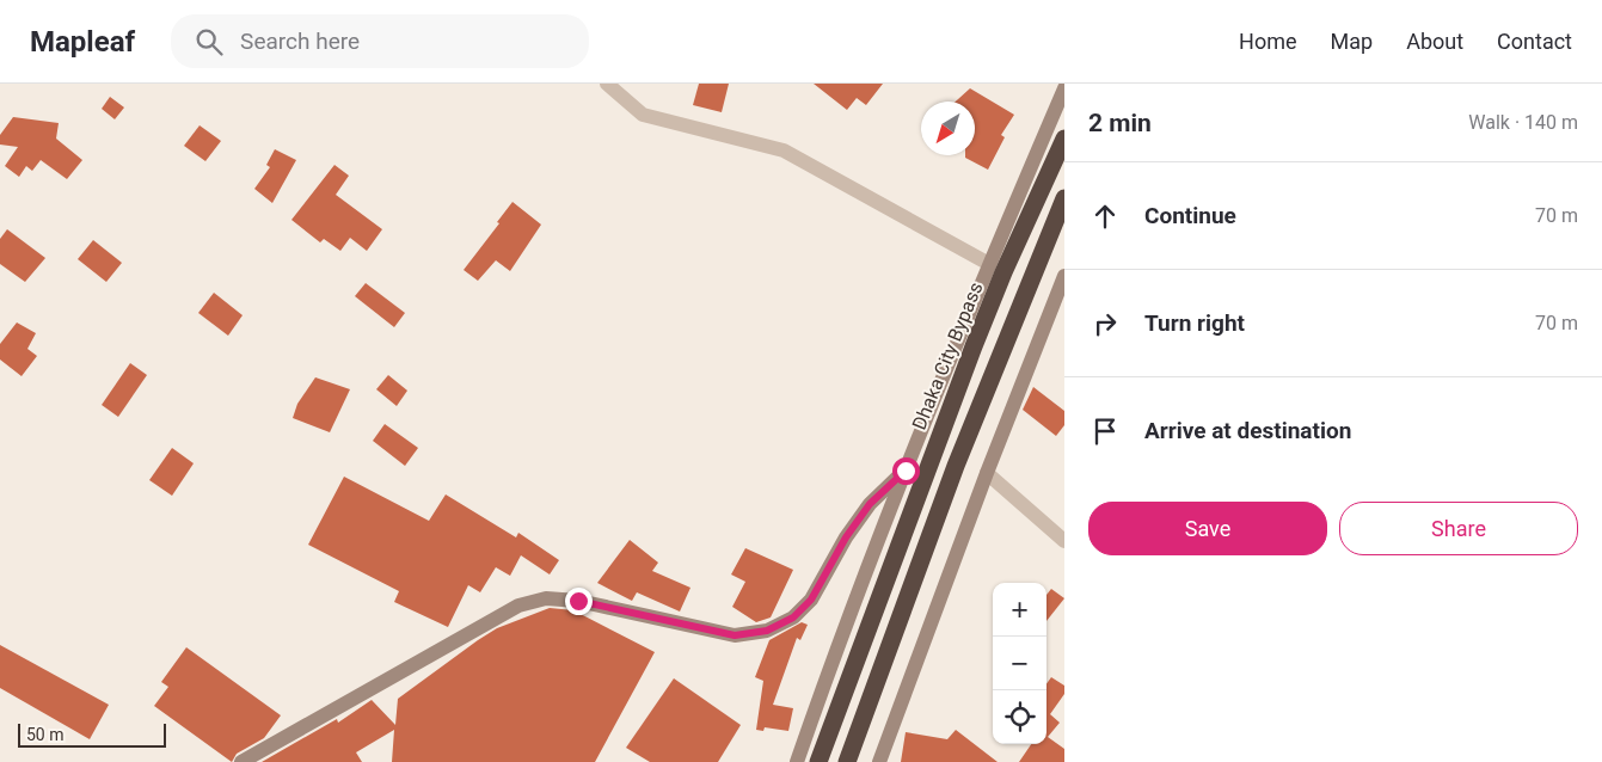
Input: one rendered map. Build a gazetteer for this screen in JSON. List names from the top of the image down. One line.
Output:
{"streets":{"highway":["Dhaka City Bypass"]},"scale_bar":"50 m","north":"bottom left","page":{"header":"Mapleaf","search":"Search here","nav":["Home","Map","About","Contact"],"heading":["2 min","Walk · 140 m"],"list":[["Continue","70 m"],["Turn right","70 m"],"Arrive at destination"],"buttons":["Save","Share"],"map_buttons":["+","−"],"scale":"50 m"}}
